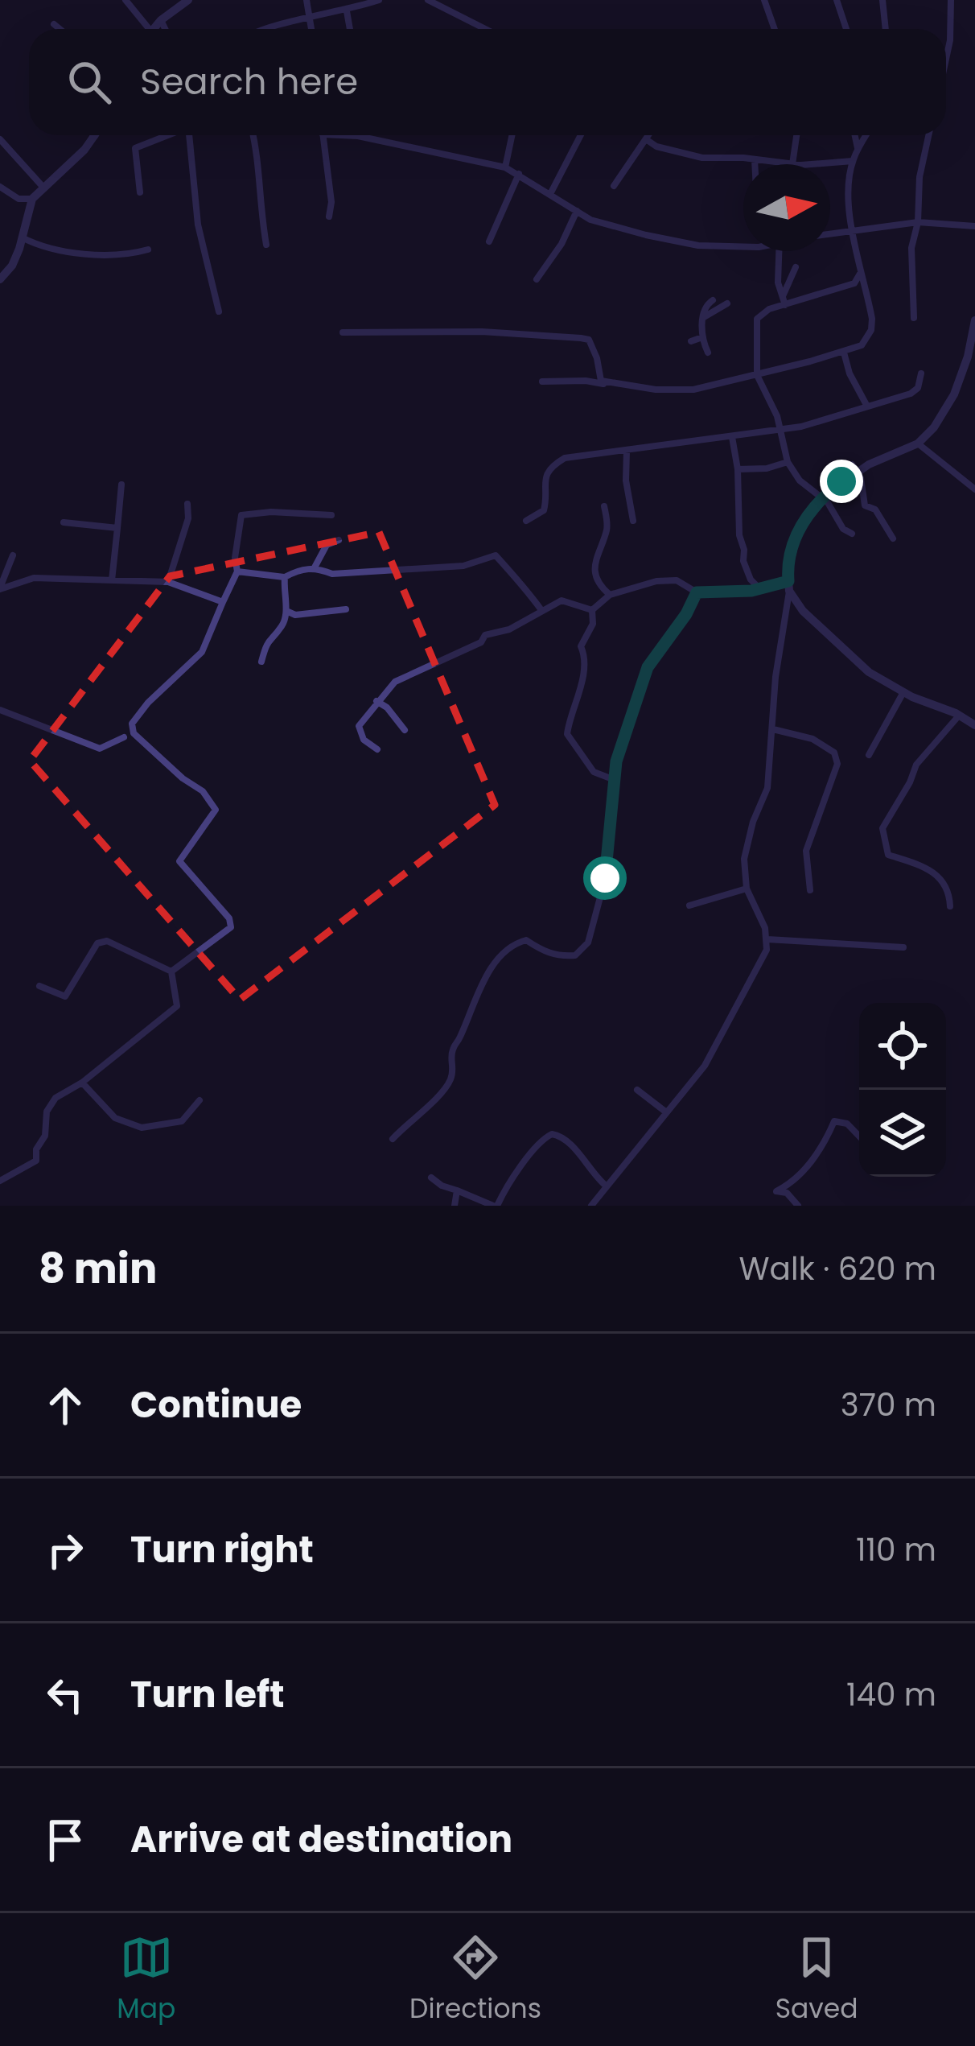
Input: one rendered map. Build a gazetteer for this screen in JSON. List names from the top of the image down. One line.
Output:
{"north":"right","page":{"search":"Search here","heading":["8 min","Walk · 620 m"],"list":[["Continue","370 m"],["Turn right","110 m"],["Turn left","140 m"],"Arrive at destination"],"nav":["Map","Directions","Saved"]}}
